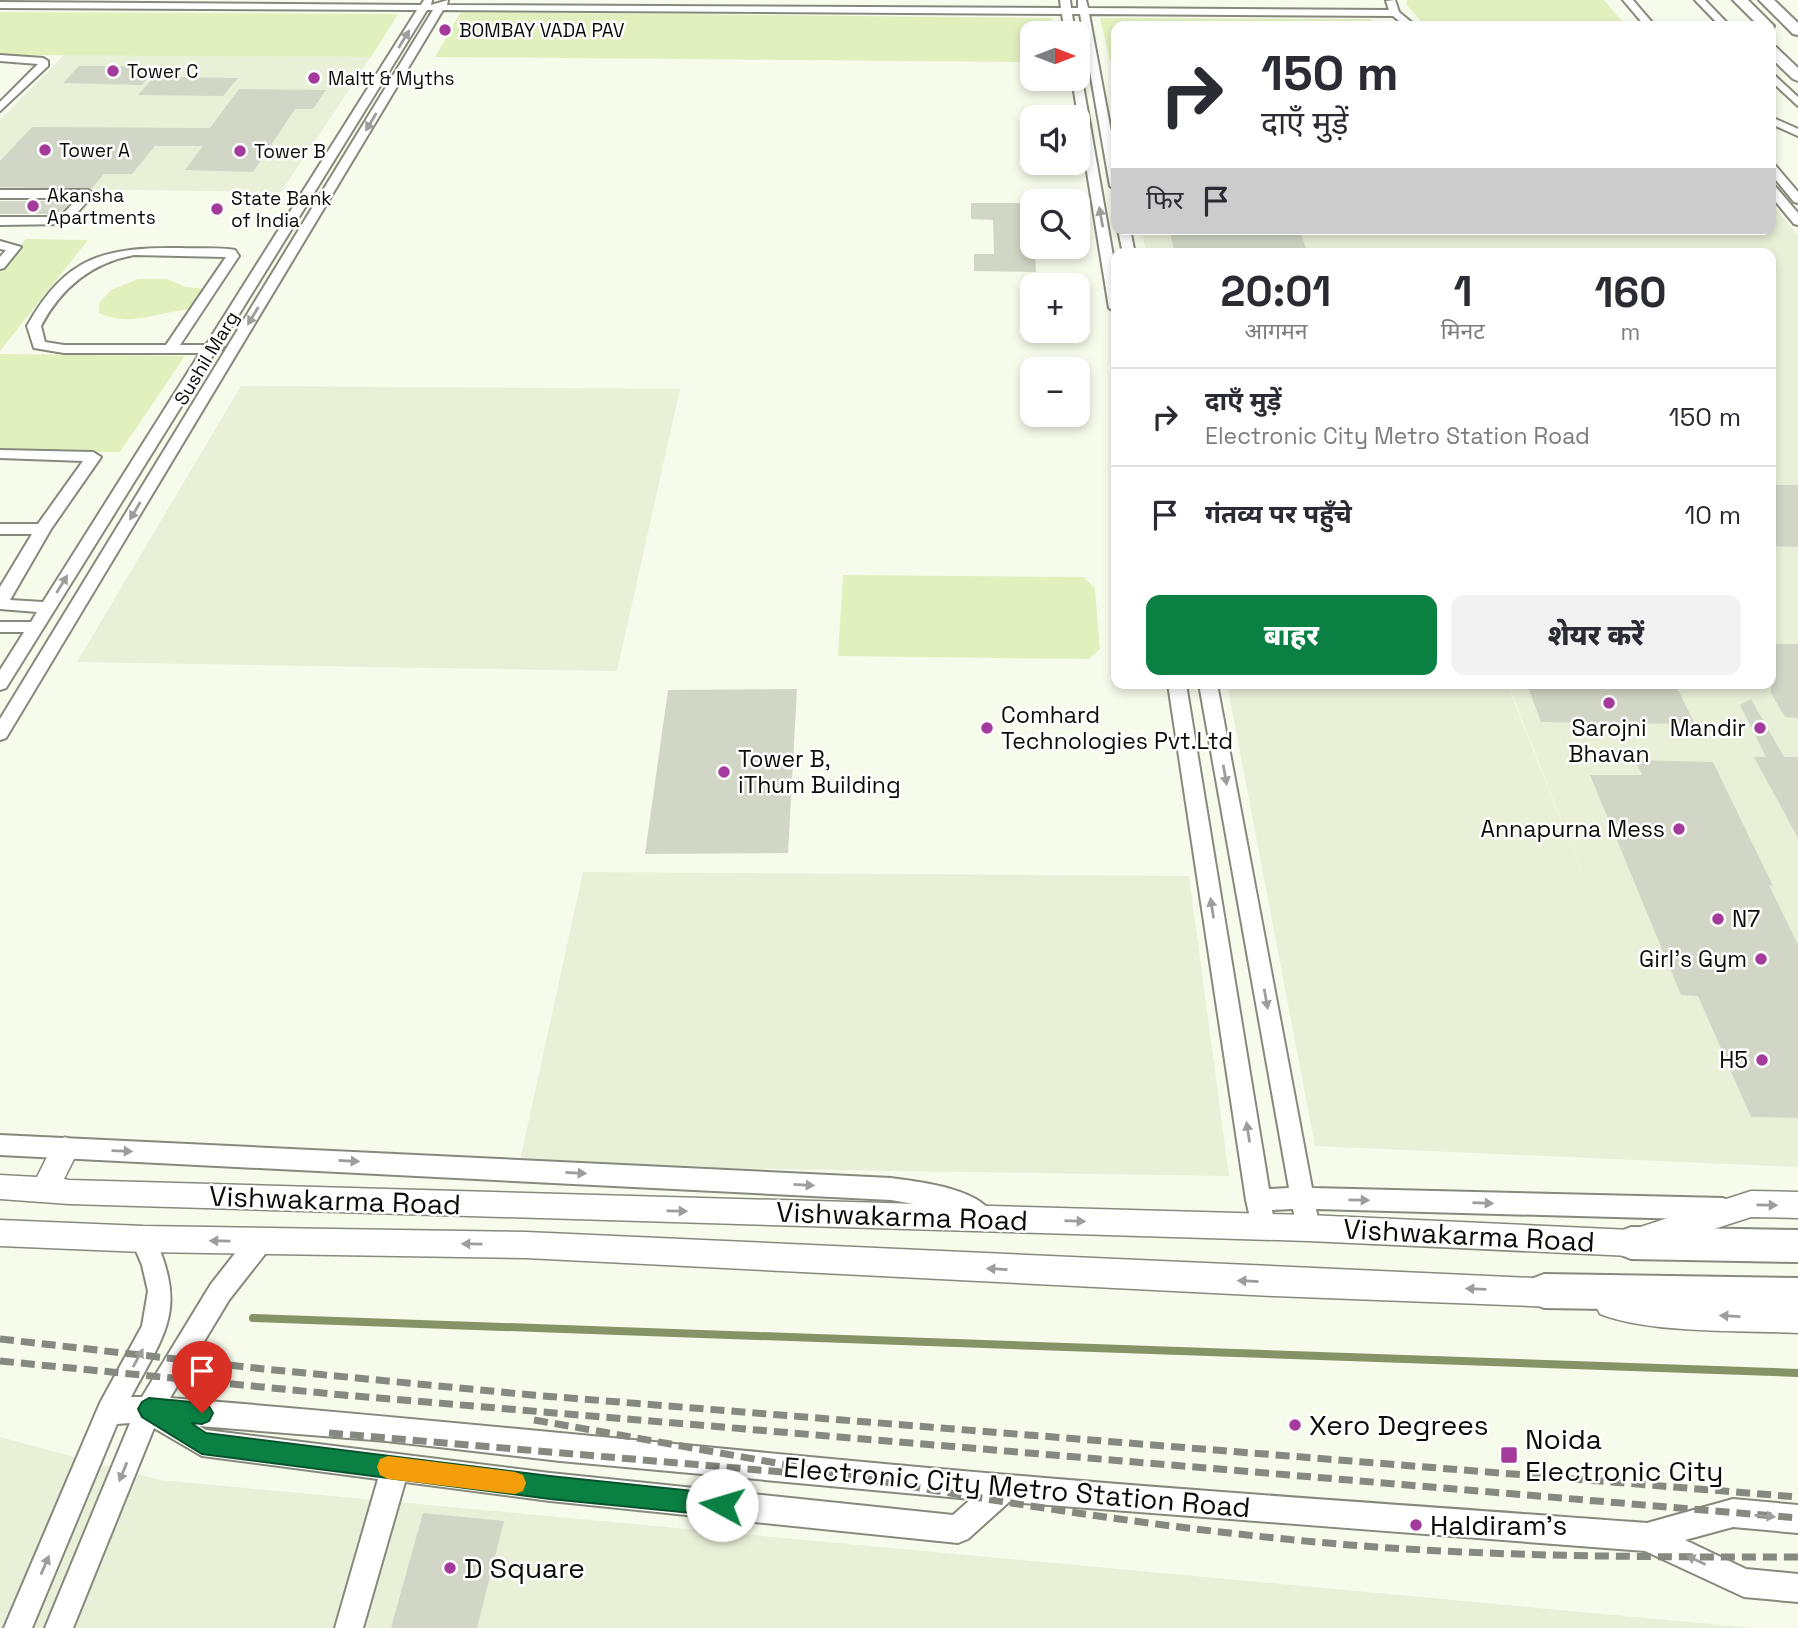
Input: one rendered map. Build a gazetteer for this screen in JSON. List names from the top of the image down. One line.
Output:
{"streets":{"main road":["Vishwakarma Road"],"street":["Sushil Marg","Electronic City Metro Station Road"]},"places":{"other":["BOMBAY VADA PAV","Tower C","Maltt & Myths","Tower A","Tower B","Akansha Apartments","State Bank of India","Sarojni Bhavan","Comhard Technologies Pvt.Ltd","Mandir","Tower B, iThum Building","Annapurna Mess","N7","Girl's Gym","H5","Xero Degrees","Haldiram's","D Square"],"transit":["Noida Electronic City"]},"north":"right","page":{"map_buttons":["+","−"],"turn":["150 m","दाएँ मुड़ें"],"then":"फिर","eta":["20:01","आगमन","1","मिनट","160","m"],"list":[{"name":"दाएँ मुड़ें","note":"Electronic City Metro Station Road","value":"150 m"},{"name":"गंतव्य पर पहुँचे","value":"10 m"}],"buttons":["बाहर","शेयर करें"]}}
